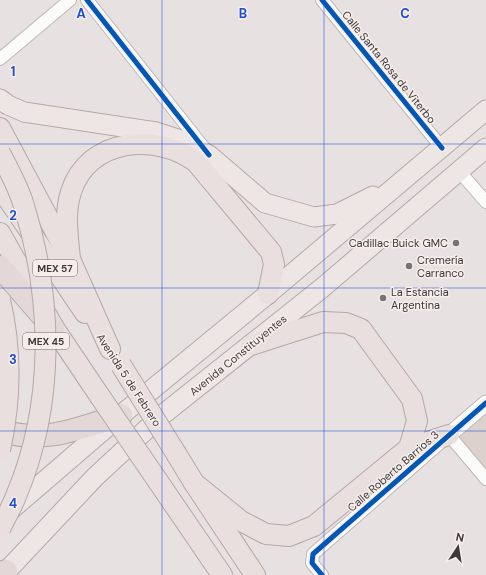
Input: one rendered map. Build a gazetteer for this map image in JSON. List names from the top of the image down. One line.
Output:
{"streets":{"highway":["MEX 57","MEX 45","Avenida 5 de Febrero"],"main road":["Avenida Constituyentes"],"street":["Calle Santa Rosa de Viterbo","Calle Roberto Barrios 3"]},"places":["Cadillac Buick GMC","Cremería Carranco","La Estancia Argentina"],"north":"top","grid":{"columns":["A","B","C"],"rows":["1","2","3","4"]}}
